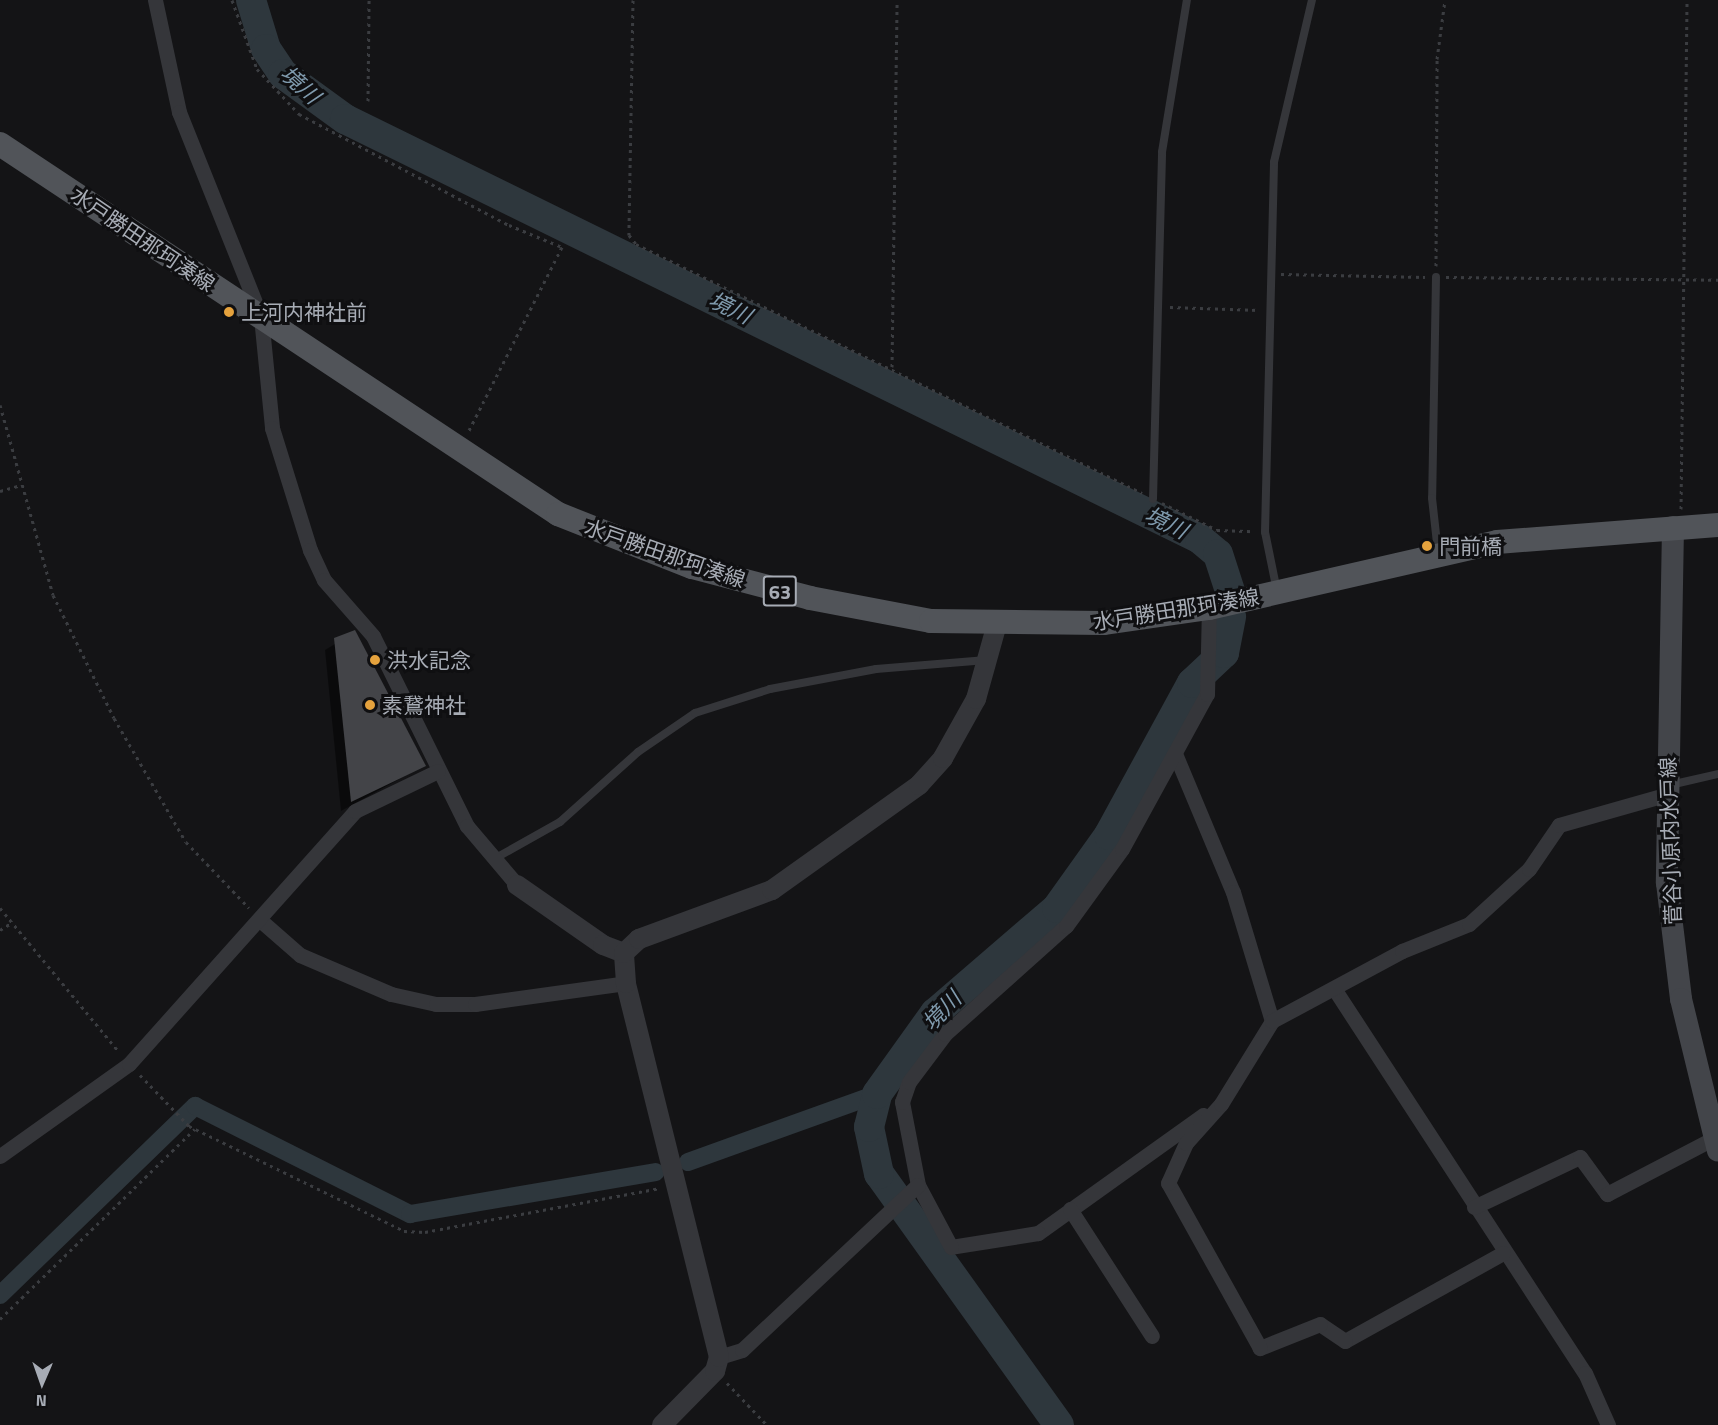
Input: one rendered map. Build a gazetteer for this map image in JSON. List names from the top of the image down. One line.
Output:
{"streets":{"main road":["水戸勝田那珂湊線","63","菅谷小原内水戸線"]},"crossings":[["水戸勝田那珂湊線","菅谷小原内水戸線"]],"water":["境川"],"places":["上河内神社前","門前橋","洪水記念","素鵞神社"],"north":"bottom"}
